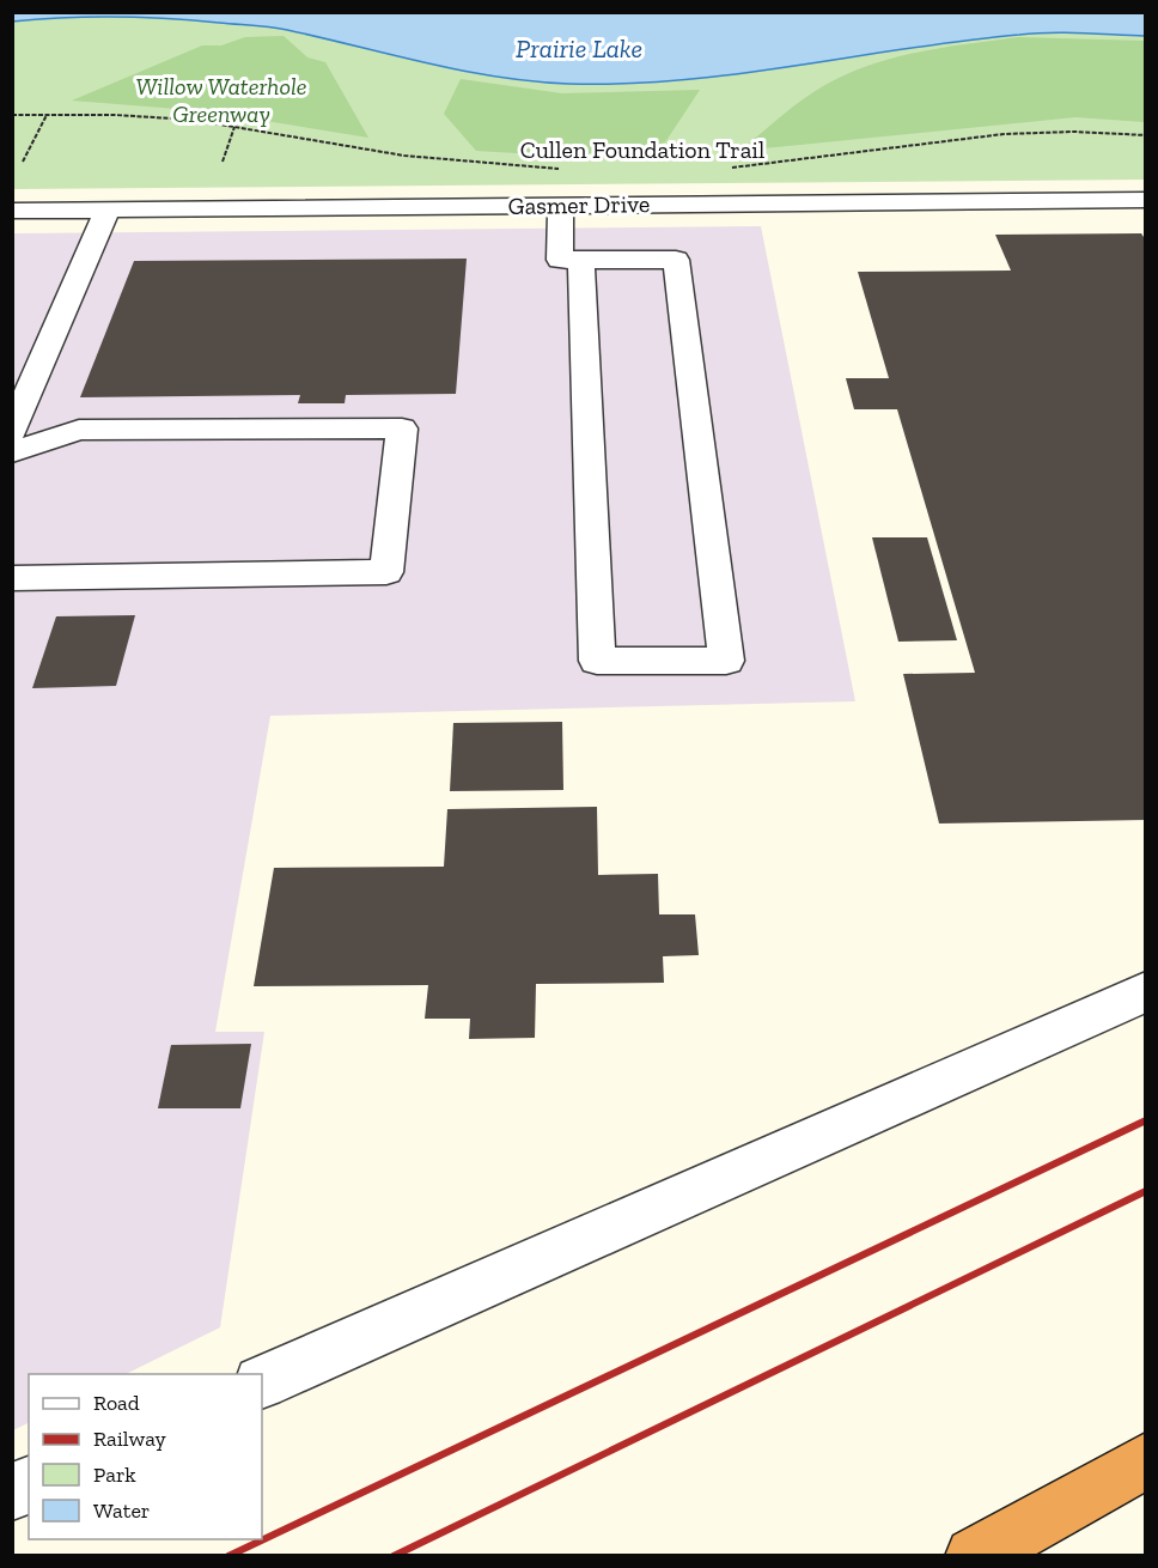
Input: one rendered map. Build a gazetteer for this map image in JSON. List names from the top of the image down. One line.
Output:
{"streets":{"street":["Gasmer Drive"],"path":["Cullen Foundation Trail"]},"water":["Prairie Lake"],"parks":["Willow Waterhole Greenway"],"legend":["Road","Railway","Park","Water"]}
